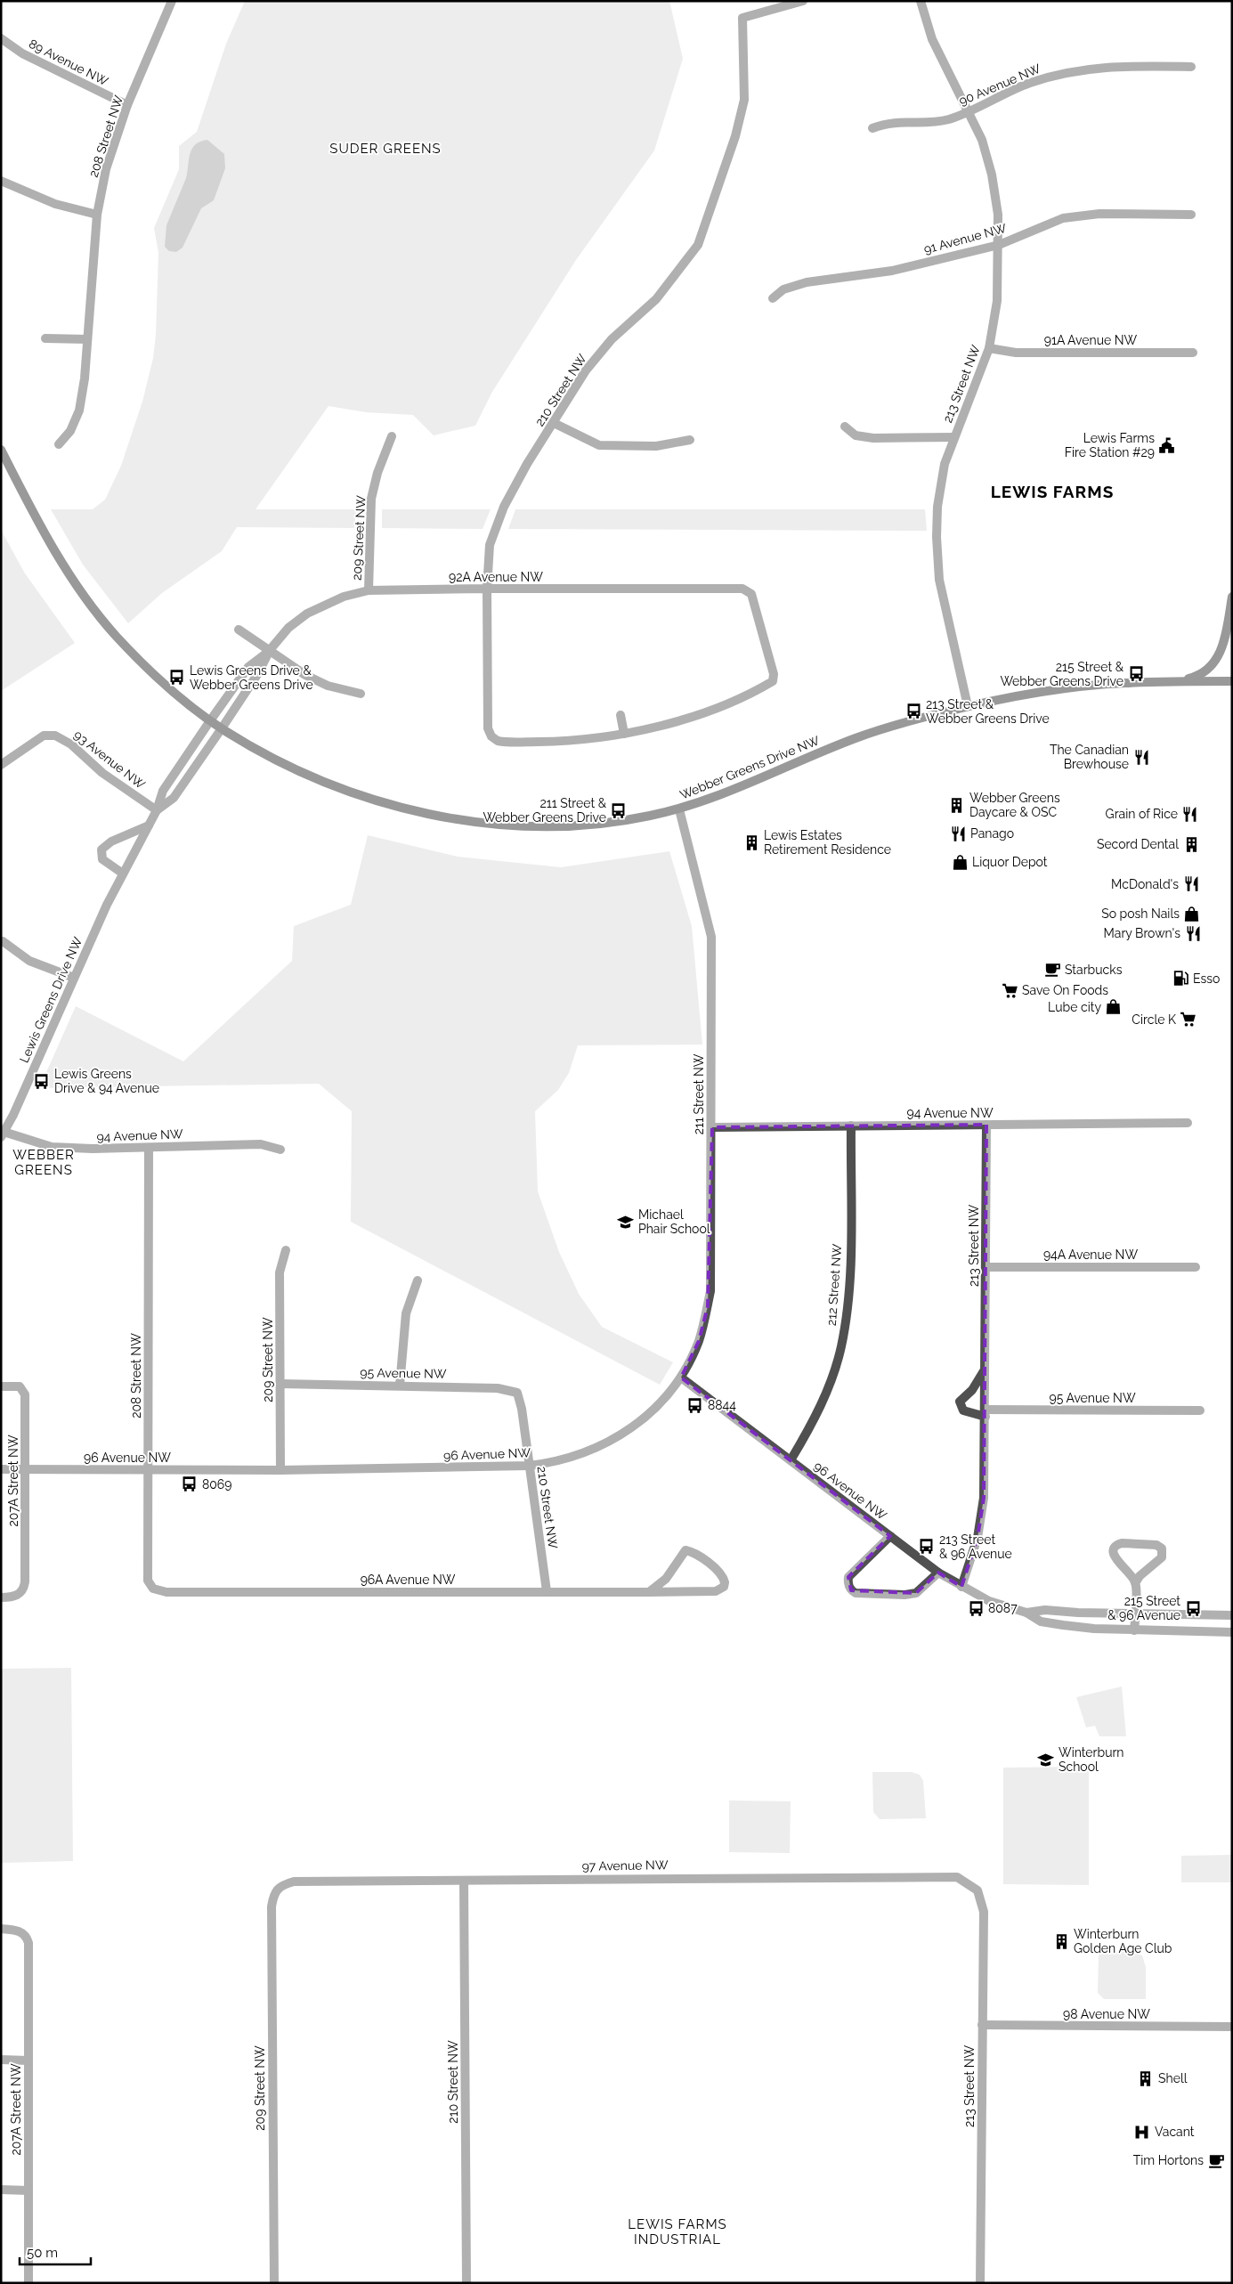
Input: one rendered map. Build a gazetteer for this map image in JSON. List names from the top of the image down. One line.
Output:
{"streets":{"main road":["Webber Greens Drive NW"],"street":["89 Avenue NW","90 Avenue NW","208 Street NW","91 Avenue NW","91A Avenue NW","213 Street NW","210 Street NW","209 Street NW","92A Avenue NW","93 Avenue NW","Lewis Greens Drive NW","211 Street NW","94 Avenue NW","94A Avenue NW","212 Street NW","95 Avenue NW","96 Avenue NW","207A Street NW","96A Avenue NW","97 Avenue NW","98 Avenue NW"]},"crossings":[["89 Avenue NW","208 Street NW"],["90 Avenue NW","213 Street NW"],["208 Street NW","94 Avenue NW"],["208 Street NW","96 Avenue NW"],["208 Street NW","96A Avenue NW"],["91 Avenue NW","213 Street NW"],["91A Avenue NW","213 Street NW"],["213 Street NW","Webber Greens Drive NW"],["213 Street NW","94 Avenue NW"],["213 Street NW","94A Avenue NW"],["213 Street NW","95 Avenue NW"],["213 Street NW","96 Avenue NW"],["213 Street NW","97 Avenue NW"],["213 Street NW","98 Avenue NW"],["210 Street NW","92A Avenue NW"],["210 Street NW","95 Avenue NW"],["210 Street NW","96 Avenue NW"],["210 Street NW","96A Avenue NW"],["210 Street NW","97 Avenue NW"],["209 Street NW","92A Avenue NW"],["209 Street NW","95 Avenue NW"],["209 Street NW","96 Avenue NW"],["209 Street NW","97 Avenue NW"],["92A Avenue NW","Webber Greens Drive NW"],["92A Avenue NW","Lewis Greens Drive NW"],["93 Avenue NW","Lewis Greens Drive NW"],["Webber Greens Drive NW","Lewis Greens Drive NW"],["Webber Greens Drive NW","211 Street NW"],["Lewis Greens Drive NW","94 Avenue NW"],["211 Street NW","94 Avenue NW"],["211 Street NW","96 Avenue NW"],["94 Avenue NW","212 Street NW"],["212 Street NW","96 Avenue NW"],["96 Avenue NW","207A Street NW"]],"districts":["SUDER GREENS","LEWIS FARMS","WEBBER GREENS","LEWIS FARMS INDUSTRIAL"],"places":{"public building":["Lewis Farms Fire Station #29"],"bus stop":["215 Street & Webber Greens Drive","Lewis Greens Drive & Webber Greens Drive","213 Street & Webber Greens Drive","211 Street & Webber Greens Drive","Lewis Greens Drive & 94 Avenue","8844","8069","213 Street & 96 Avenue","8087","215 Street & 96 Avenue"],"restaurant":["The Canadian Brewhouse","Grain of Rice","Panago","McDonald's","Mary Brown's"],"building":["Webber Greens Daycare & OSC","Lewis Estates Retirement Residence","Secord Dental","Winterburn Golden Age Club","Shell"],"shop":["Liquor Depot","So posh Nails","Lube city"],"cafe":["Starbucks","Tim Hortons"],"fuel station":["Esso"],"supermarket":["Save On Foods","Circle K"],"school or university":["Michael Phair School","Winterburn School"],"hospital":["Vacant"]},"scale_bar":"50 m"}
